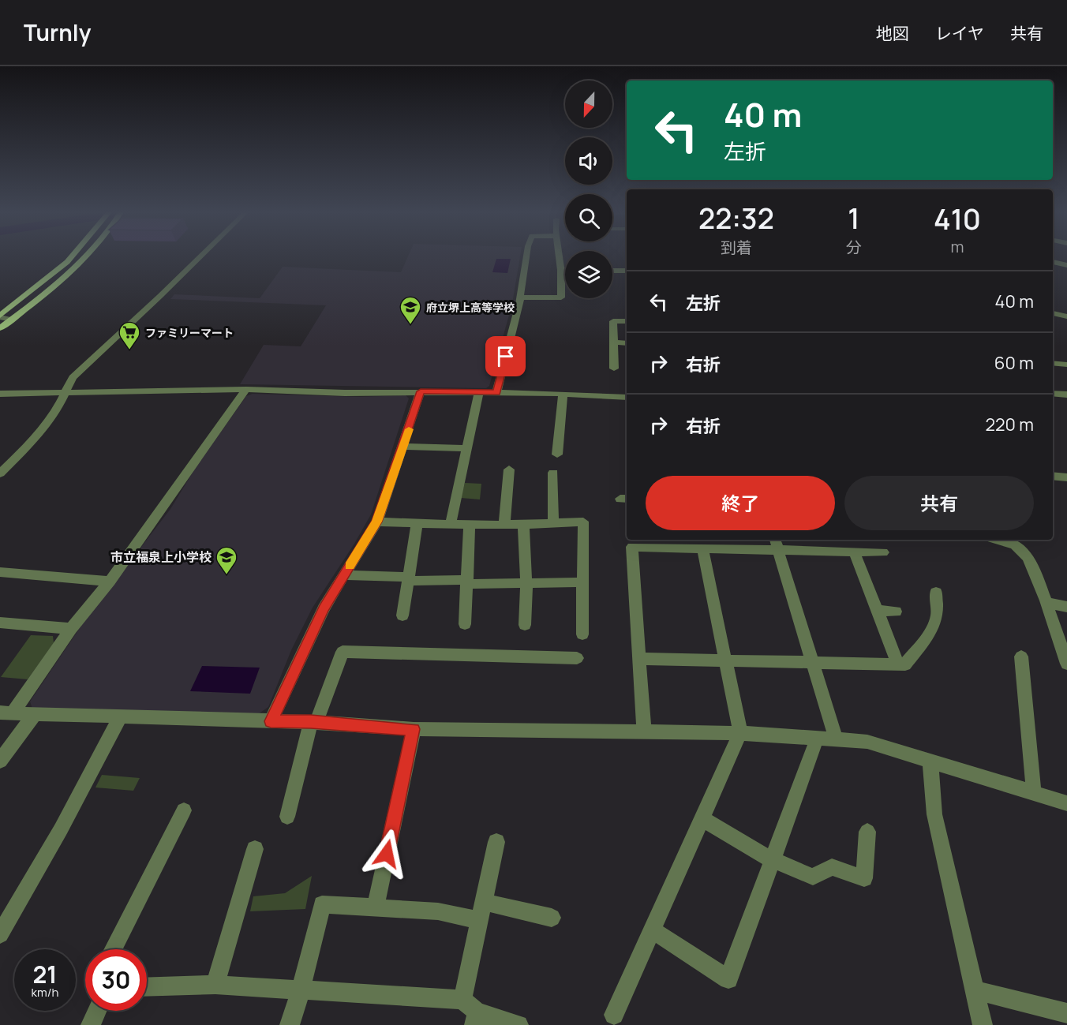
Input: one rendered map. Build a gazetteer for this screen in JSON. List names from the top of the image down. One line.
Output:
{"places":{"school or university":["府立堺上高等学校","市立福泉上小学校"],"supermarket":["ファミリーマート"]},"north":"bottom","page":{"header":"Turnly","nav":["地図","レイヤ","共有"],"turn":["40 m","左折"],"eta":["22:32","到着","1","分","410","m"],"list":[{"name":"左折","value":"40 m"},{"name":"右折","value":"60 m"},{"name":"右折","value":"220 m"}],"buttons":["終了","共有"],"speed":"21 km/h","limit":"30"}}
